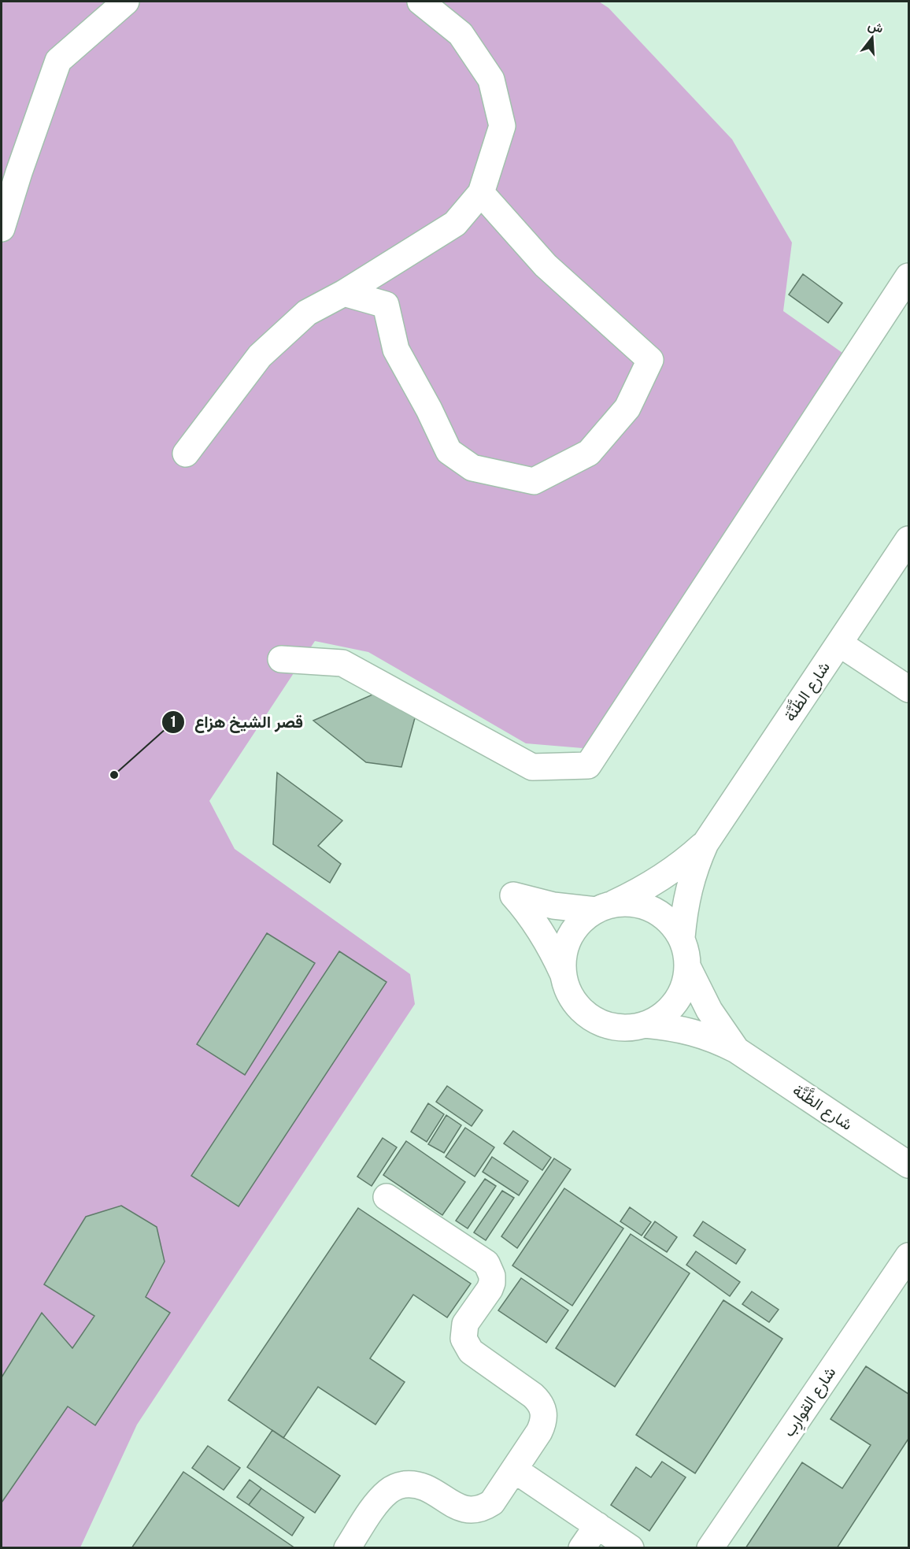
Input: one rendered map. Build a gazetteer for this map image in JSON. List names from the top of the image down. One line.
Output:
{"streets":{"street":["شارع الظَّنَّة","شارع القوارِب"]},"places":["قصر الشيخ هزاع"],"north":"top"}
